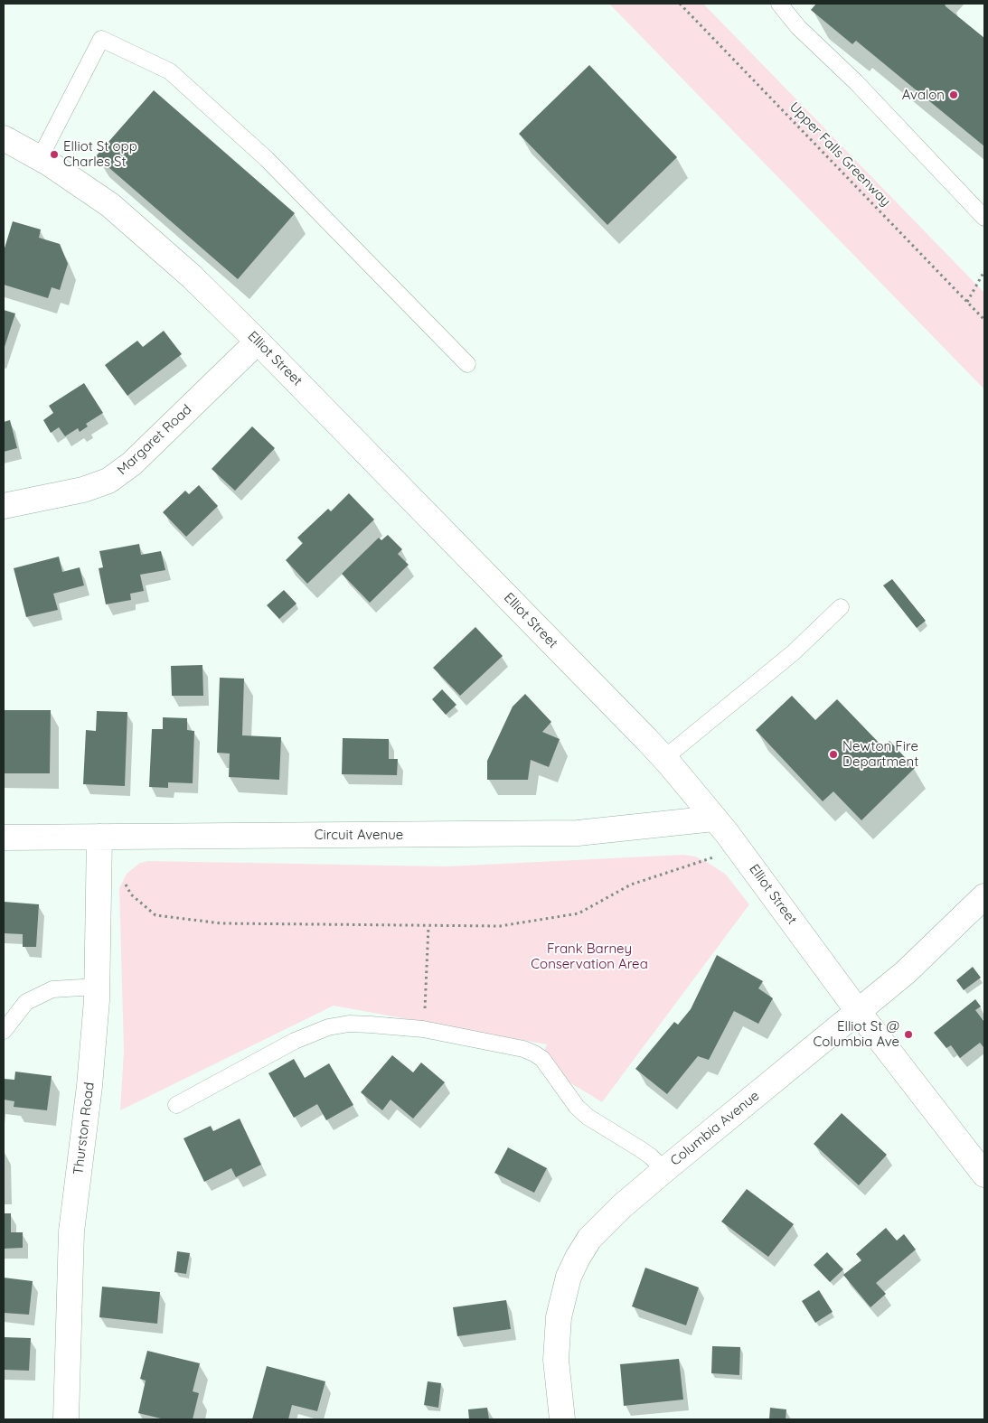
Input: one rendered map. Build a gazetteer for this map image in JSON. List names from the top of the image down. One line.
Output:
{"streets":{"street":["Elliot Street","Margaret Road","Circuit Avenue","Thurston Road","Columbia Avenue"],"path":["Upper Falls Greenway"]},"crossings":[["Elliot Street","Margaret Road"],["Elliot Street","Circuit Avenue"],["Elliot Street","Columbia Avenue"],["Circuit Avenue","Thurston Road"]],"parks":["Frank Barney Conservation Area"],"places":["Avalon","Elliot St opp Charles St","Newton Fire Department","Elliot St @ Columbia Ave"]}
